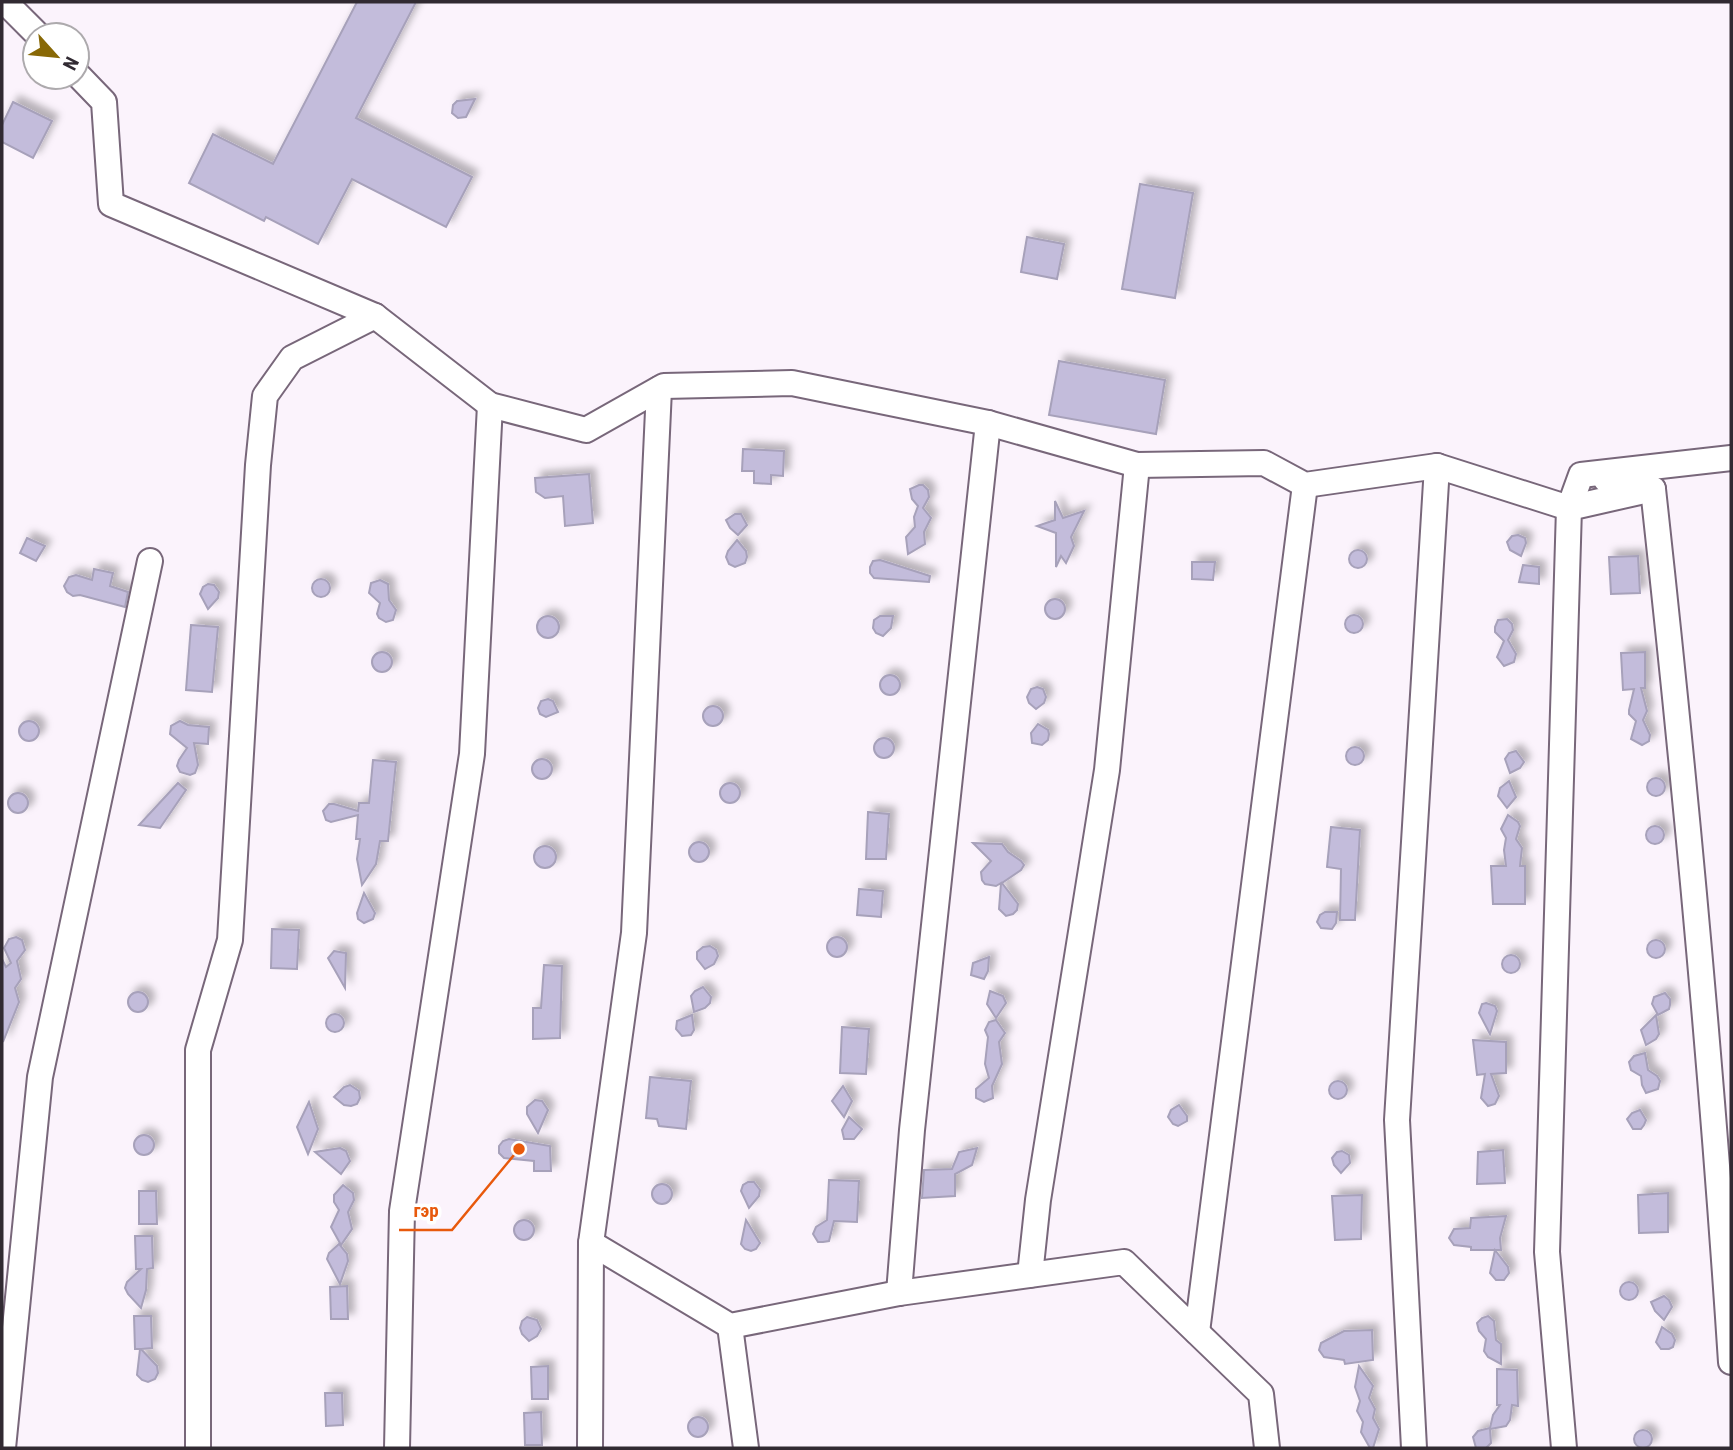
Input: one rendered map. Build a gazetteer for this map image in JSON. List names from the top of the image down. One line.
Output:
{"places":["гэр"],"north":"bottom right"}
